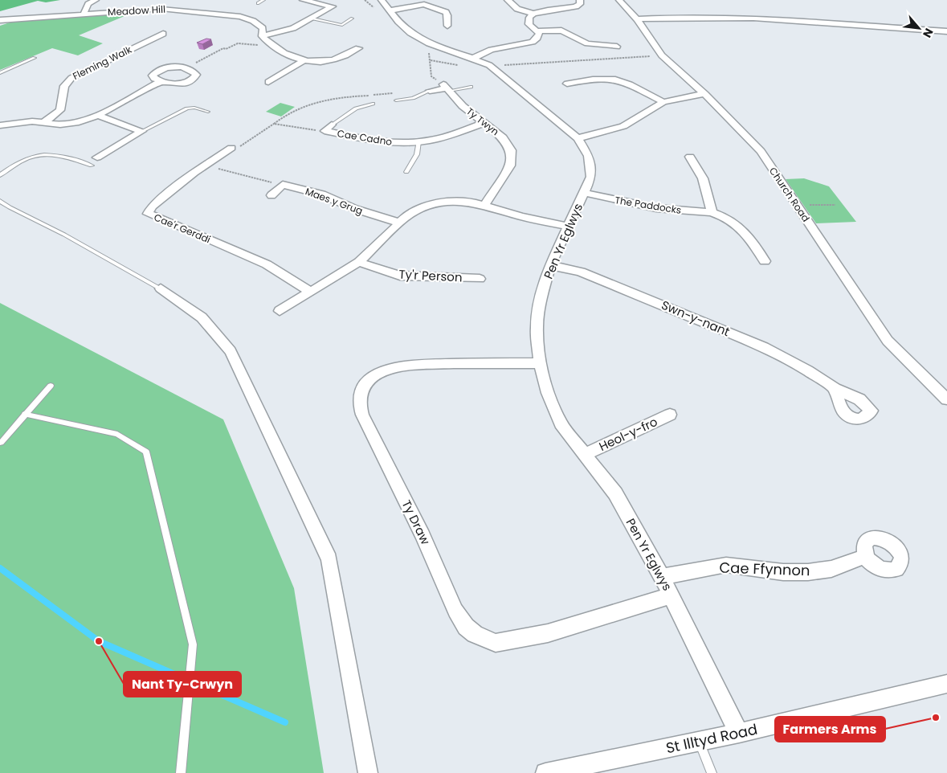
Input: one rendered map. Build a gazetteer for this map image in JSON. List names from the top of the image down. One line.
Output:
{"streets":{"street":["Meadow Hill","Fleming Walk","Ty Twyn","Cae Cadno","Church Road","Maes y Grug","The Paddocks","Cae'r Gerddi","Pen Yr Eglwys","Ty'r Person","Swn-y-nant","Heol-y-fro","Ty Draw","Cae Ffynnon","St Illtyd Road"]},"crossings":[["Ty Twyn","Cae Cadno"],["The Paddocks","Pen Yr Eglwys"],["Pen Yr Eglwys","Swn-y-nant"],["Pen Yr Eglwys","Heol-y-fro"],["Pen Yr Eglwys","Ty Draw"],["Pen Yr Eglwys","Cae Ffynnon"],["Pen Yr Eglwys","St Illtyd Road"]],"places":["Nant Ty-Crwyn","Farmers Arms"],"north":"bottom right"}
